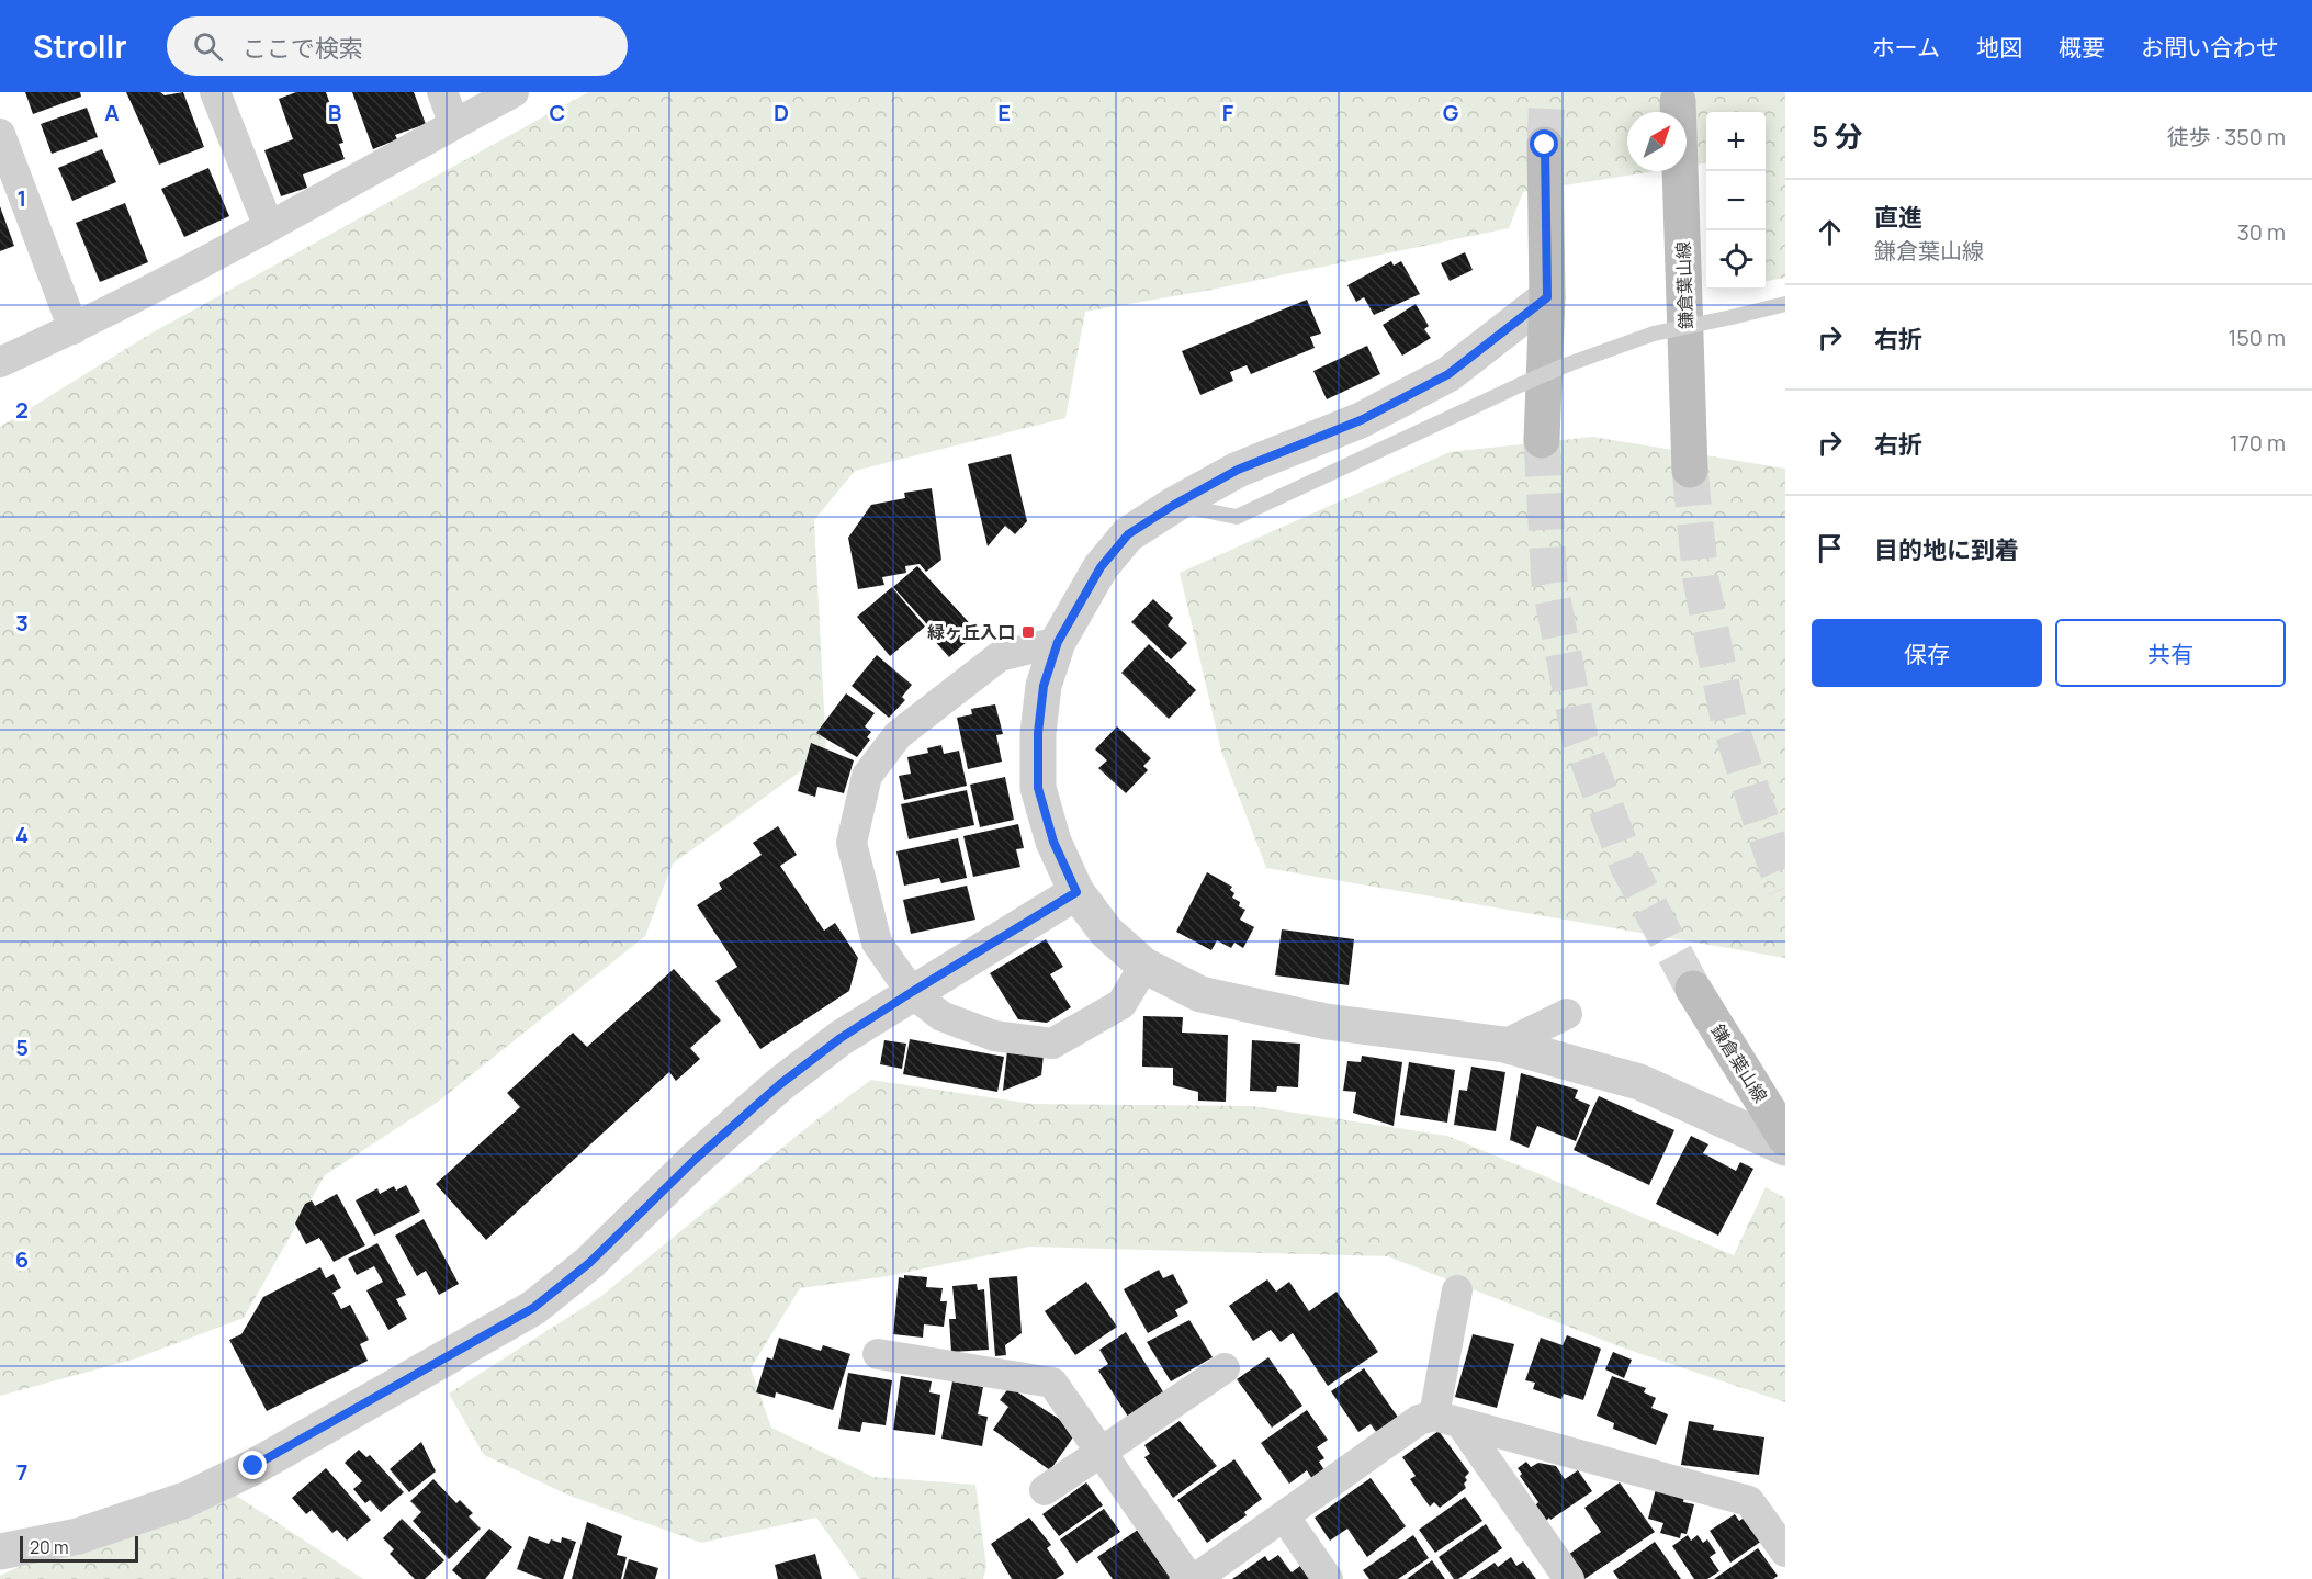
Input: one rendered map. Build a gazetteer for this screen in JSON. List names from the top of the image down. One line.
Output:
{"streets":{"main road":["鎌倉葉山線"]},"places":{"transit":["緑ヶ丘入口"]},"scale_bar":"20 m","north":"top right","page":{"header":"Strollr","search":"ここで検索","nav":["ホーム","地図","概要","お問い合わせ"],"heading":["5 分","徒歩 · 350 m"],"map_buttons":["+","−"],"list":[["直進","鎌倉葉山線","30 m"],["右折","150 m"],["右折","170 m"],"目的地に到着"],"buttons":["保存","共有"],"scale":"20 m"},"grid":{"columns":["A","B","C","D","E","F","G"],"rows":["1","2","3","4","5","6","7"]}}
